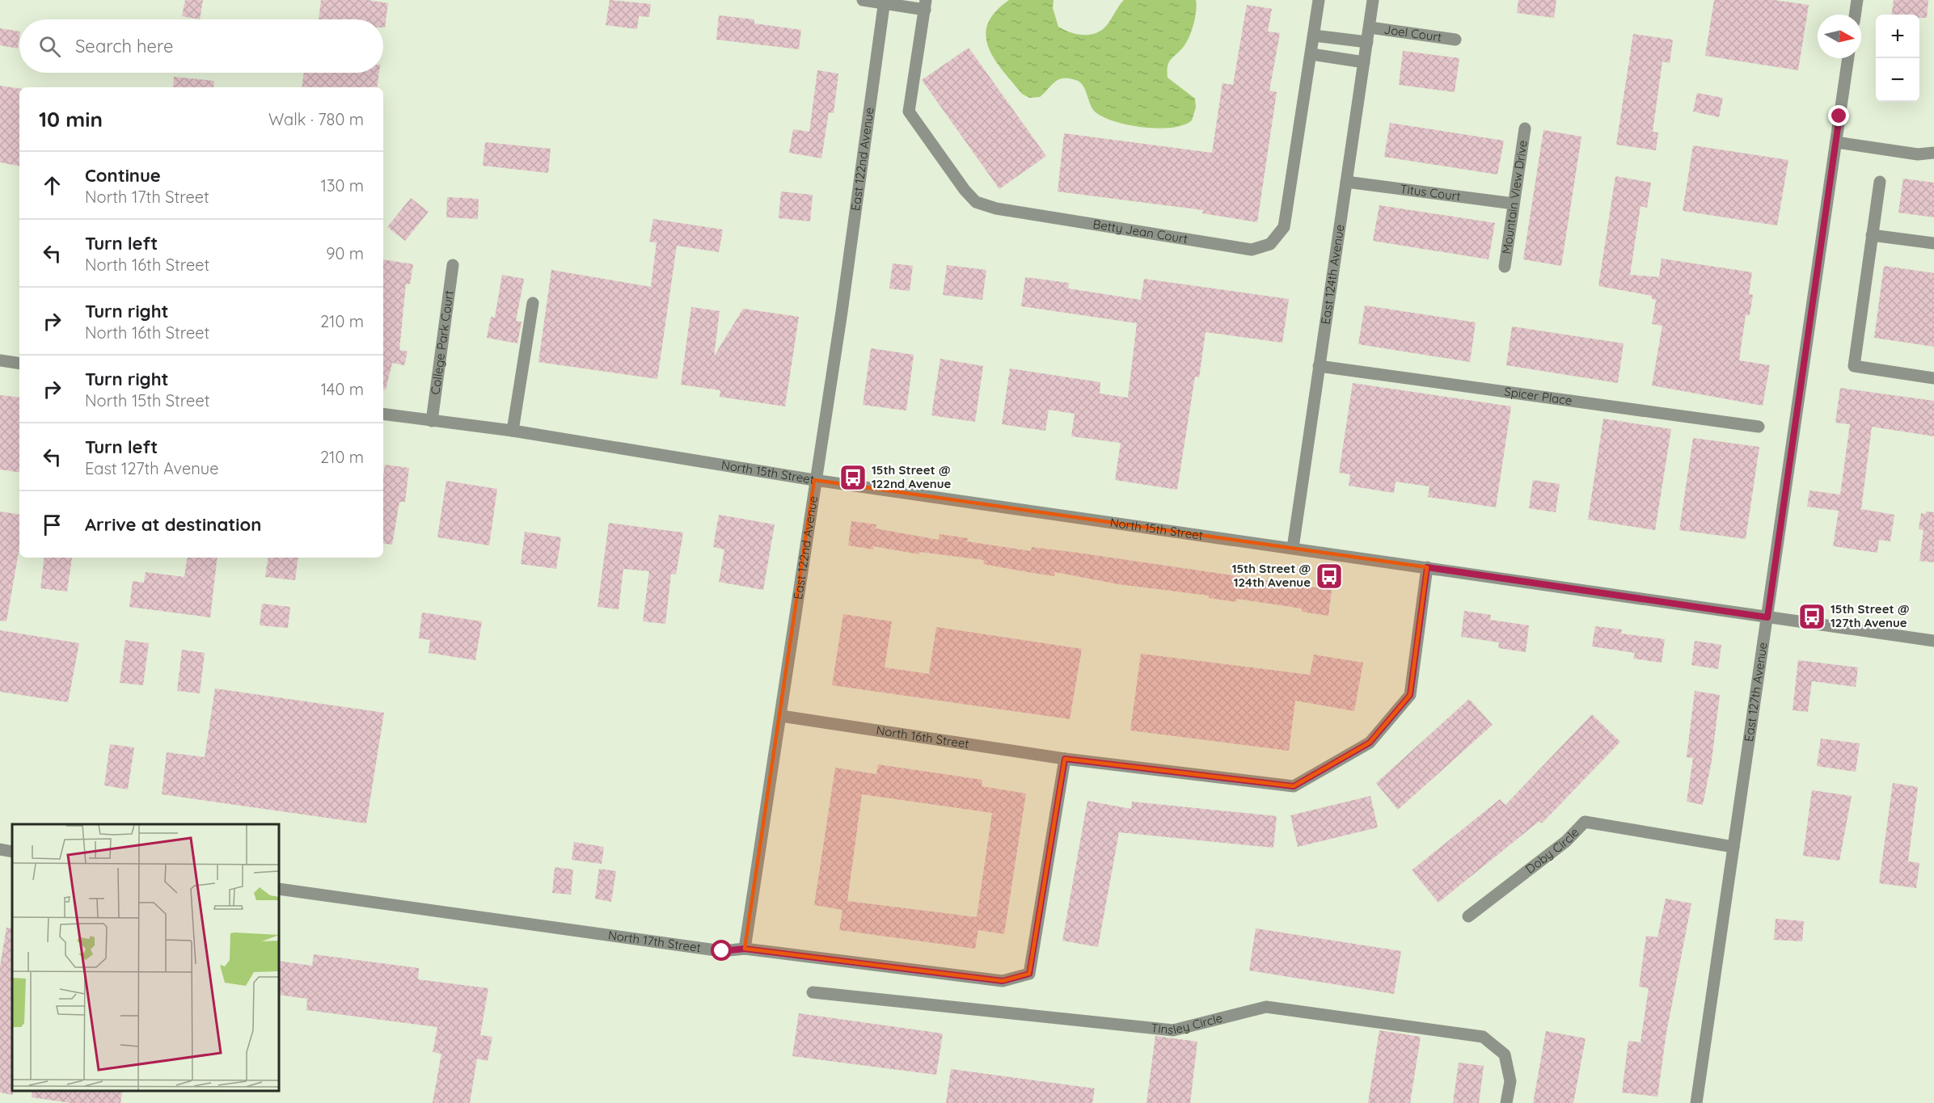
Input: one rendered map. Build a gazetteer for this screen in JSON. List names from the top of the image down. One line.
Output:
{"streets":{"street":["Joel Court","East 122nd Avenue","Titus Court","Mountain View Drive","Betty Jean Court","East 124th Avenue","College Park Court","Spicer Place","North 15th Street","East 127th Avenue","North 16th Street","Doby Circle","North 17th Street","Tinsley Circle"]},"crossings":[["Joel Court","East 124th Avenue"],["East 122nd Avenue","Betty Jean Court"],["East 122nd Avenue","North 15th Street"],["East 122nd Avenue","North 16th Street"],["East 122nd Avenue","North 17th Street"],["Titus Court","Mountain View Drive"],["Titus Court","East 124th Avenue"],["East 124th Avenue","Spicer Place"],["East 124th Avenue","North 15th Street"],["College Park Court","North 15th Street"],["North 15th Street","East 127th Avenue"],["North 15th Street","North 16th Street"],["East 127th Avenue","Doby Circle"],["North 16th Street","North 17th Street"]],"places":{"bus stop":["15th Street @ 122nd Avenue","15th Street @ 124th Avenue","15th Street @ 127th Avenue"]},"north":"right","page":{"map_buttons":["+","−"],"search":"Search here","heading":["10 min","Walk · 780 m"],"list":[["Continue","North 17th Street","130 m"],["Turn left","North 16th Street","90 m"],["Turn right","North 16th Street","210 m"],["Turn right","North 15th Street","140 m"],["Turn left","East 127th Avenue","210 m"],"Arrive at destination"]}}
